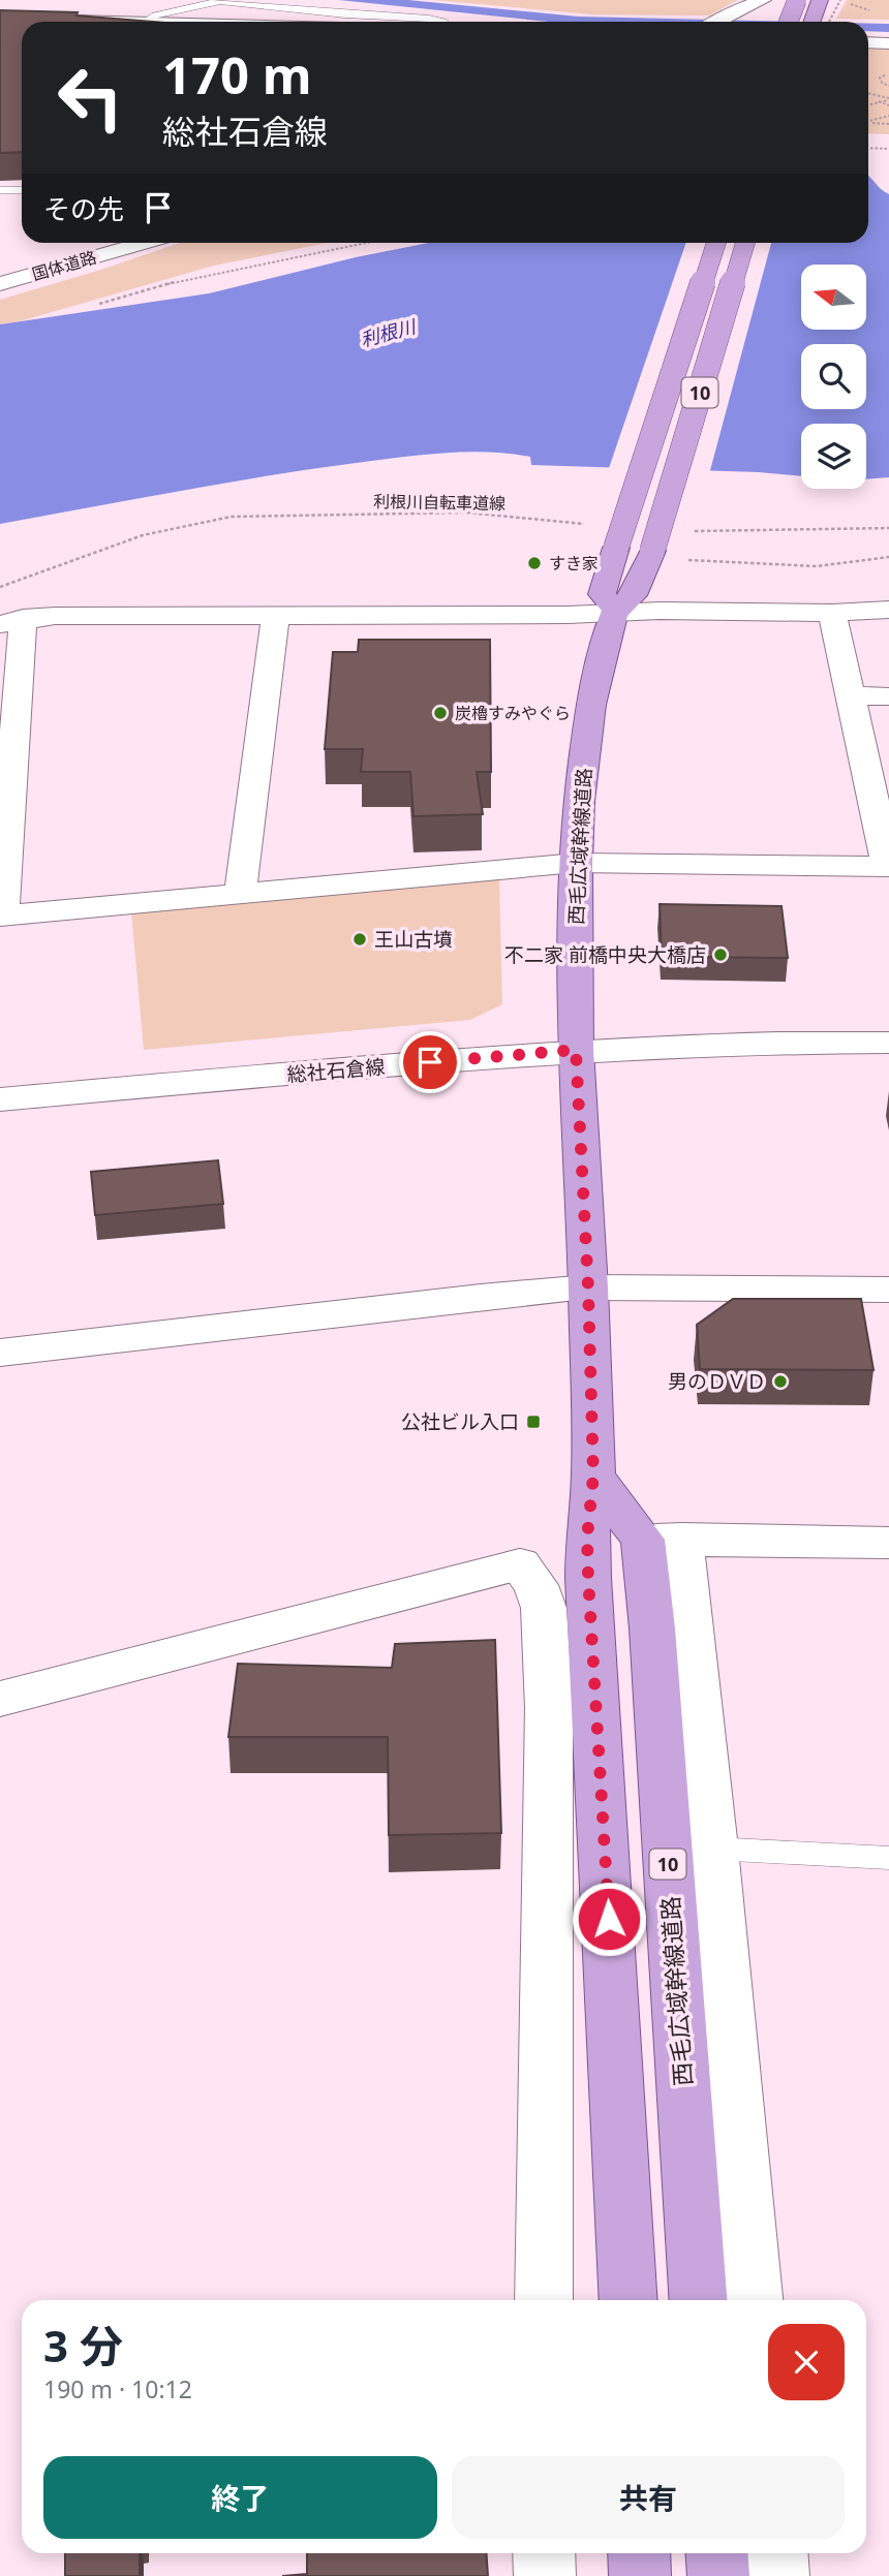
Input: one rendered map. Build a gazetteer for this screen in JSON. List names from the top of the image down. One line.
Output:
{"streets":{"main road":["10","西毛広域幹線道路"],"street":["国体道路","総社石倉線"],"path":["利根川自転車道線"]},"crossings":[["10","西毛広域幹線道路"],["西毛広域幹線道路","総社石倉線"]],"water":["利根川"],"places":{"other":["すき家","炭櫓すみやぐら","王山古墳","不二家 前橋中央大橋店","男のＤＶＤ"],"transit":["公社ビル入口"]},"north":"left","page":{"turn":["170 m","総社石倉線"],"then":"その先","heading":["3 分","190 m · 10:12"],"buttons":["終了","共有"]}}
